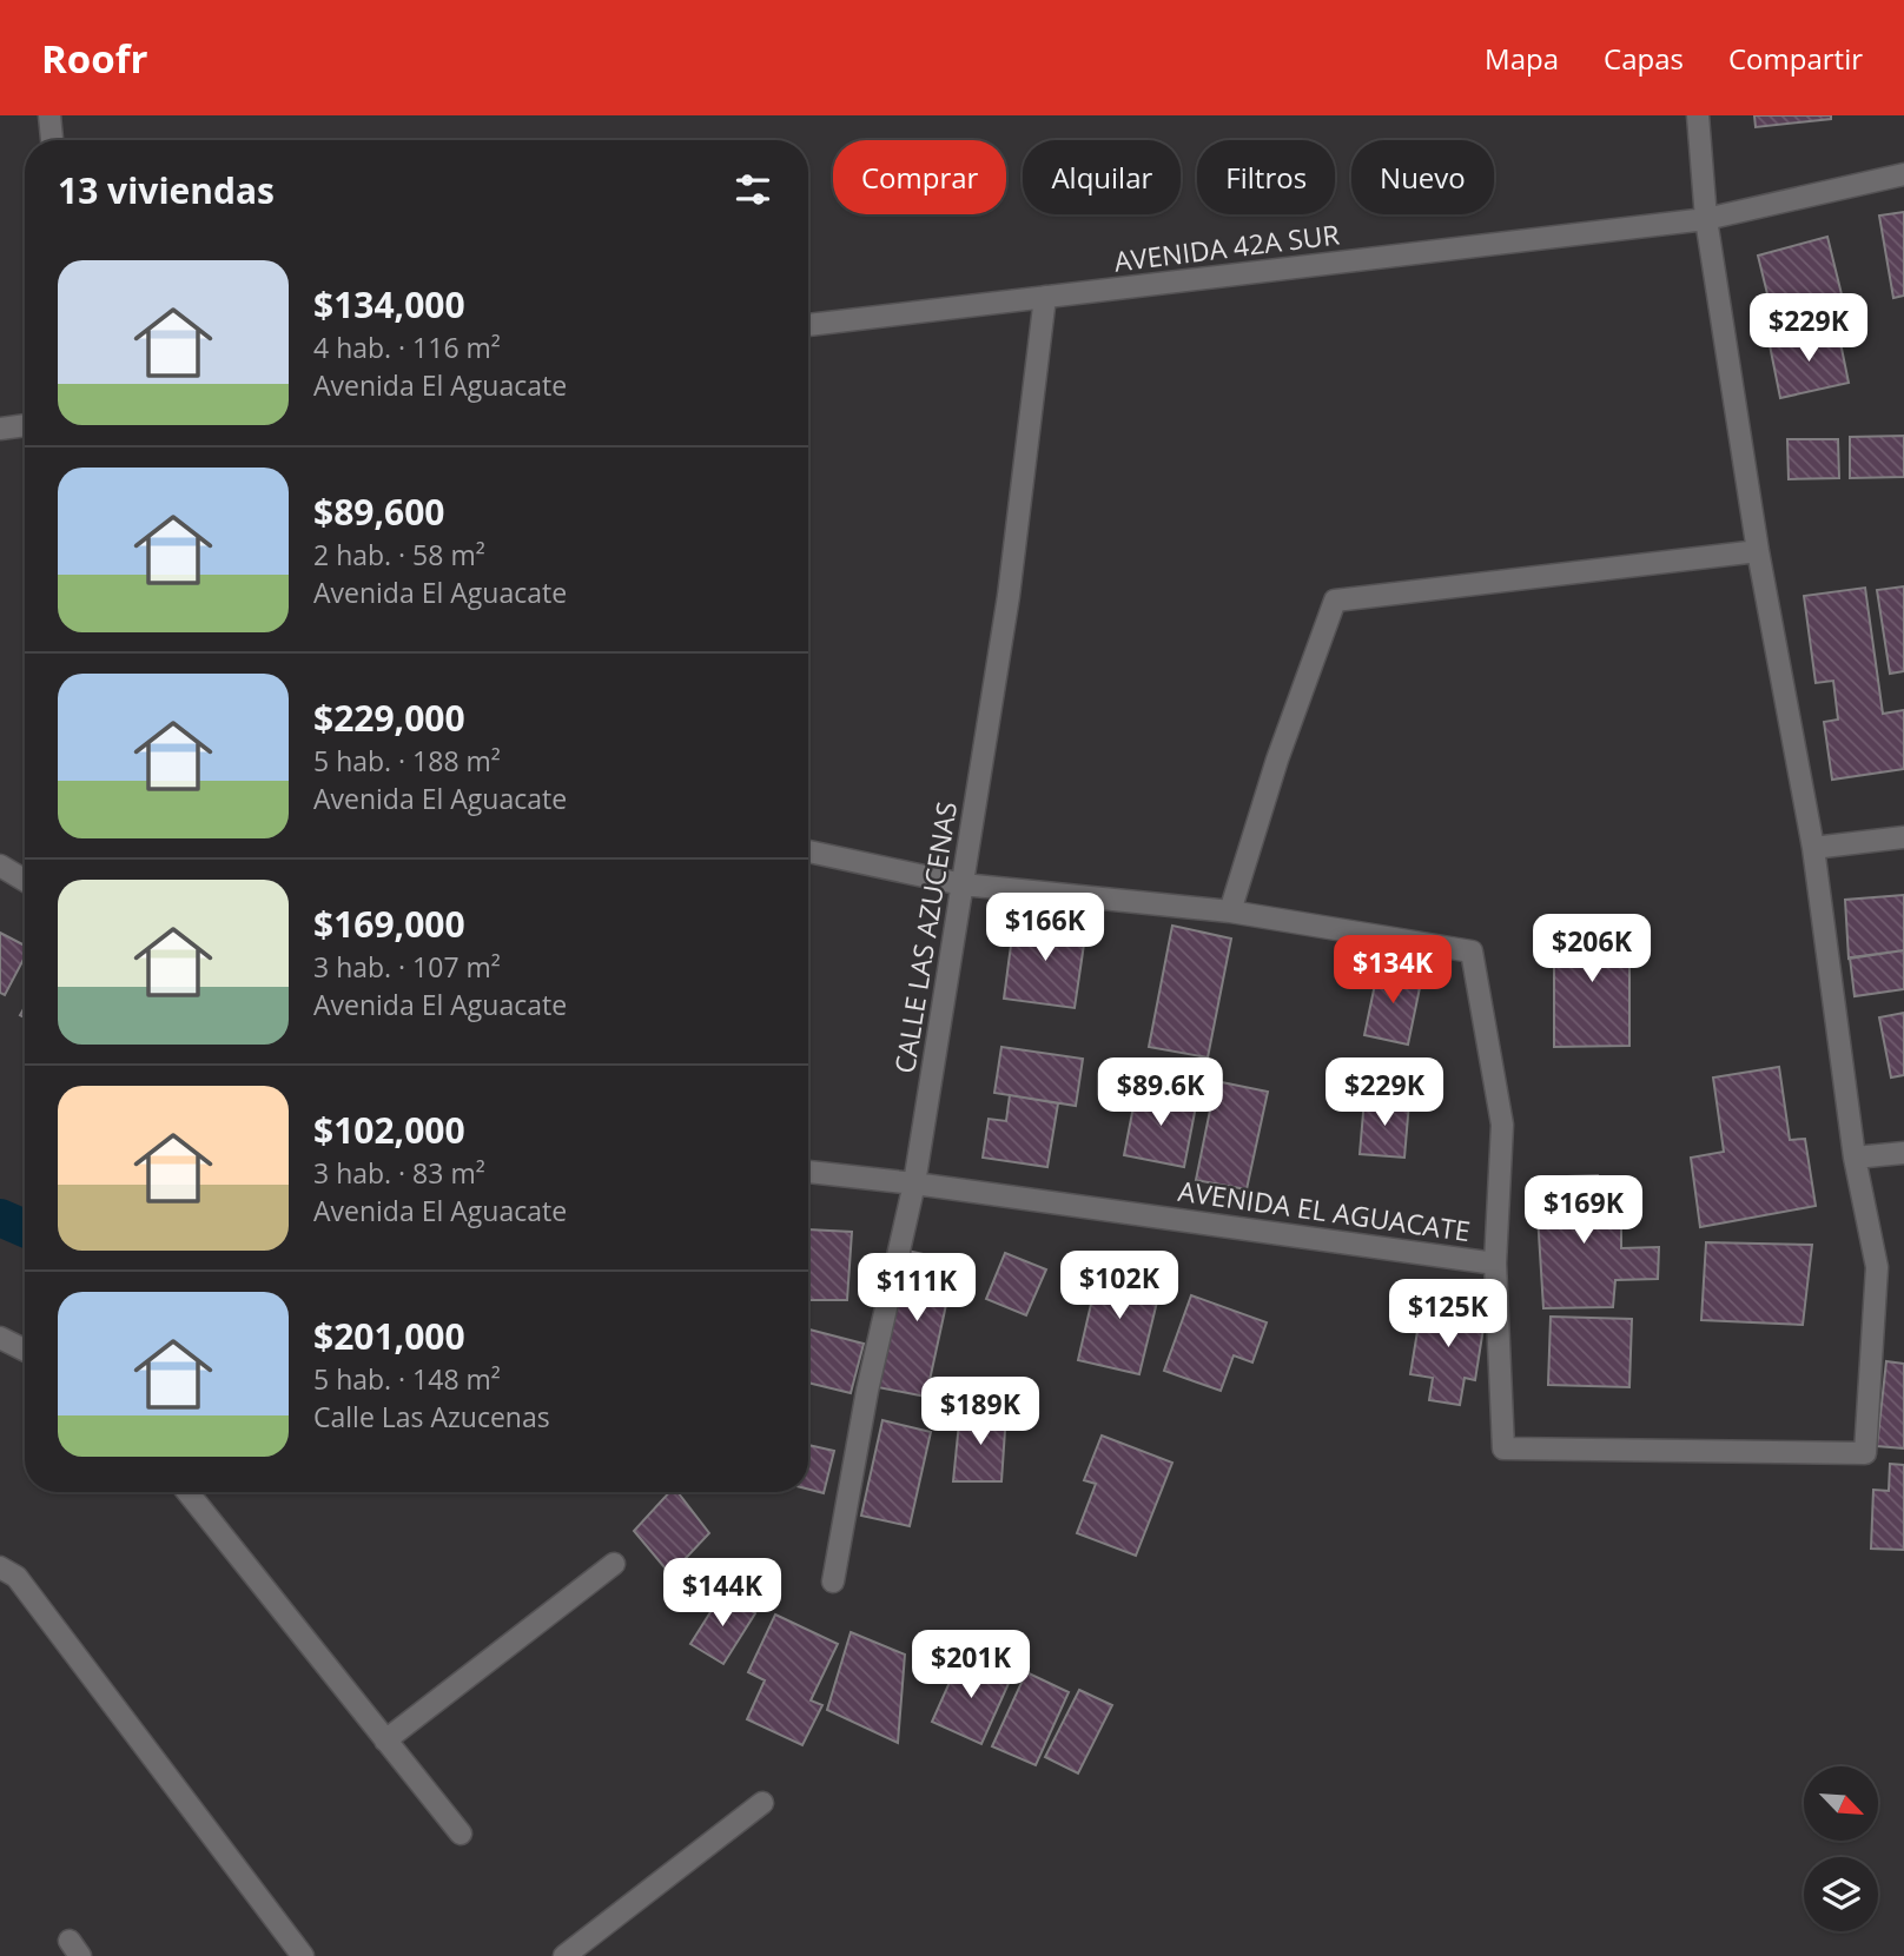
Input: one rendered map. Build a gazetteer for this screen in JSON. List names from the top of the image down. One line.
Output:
{"streets":{"street":["AVENIDA 42A SUR","CALLE LAS AZUCENAS","AVENIDA EL AGUACATE"]},"crossings":[["AVENIDA 42A SUR","CALLE LAS AZUCENAS"],["CALLE LAS AZUCENAS","AVENIDA EL AGUACATE"]],"north":"bottom right","page":{"header":"Roofr","nav":["Mapa","Capas","Compartir"],"chip":["Comprar","Alquilar","Filtros","Nuevo"],"heading":"13 viviendas","list":[{"name":"$134,000","note":"4 hab. · 116 m² · Avenida El Aguacate"},{"name":"$89,600","note":"2 hab. · 58 m² · Avenida El Aguacate"},{"name":"$229,000","note":"5 hab. · 188 m² · Avenida El Aguacate"},{"name":"$169,000","note":"3 hab. · 107 m² · Avenida El Aguacate"},{"name":"$102,000","note":"3 hab. · 83 m² · Avenida El Aguacate"},{"name":"$201,000","note":"5 hab. · 148 m² · Calle Las Azucenas"}],"price":["$229K","$166K","$206K","$134K","$89.6K","$229K","$169K","$102K","$111K","$125K","$189K","$144K","$201K"]}}
